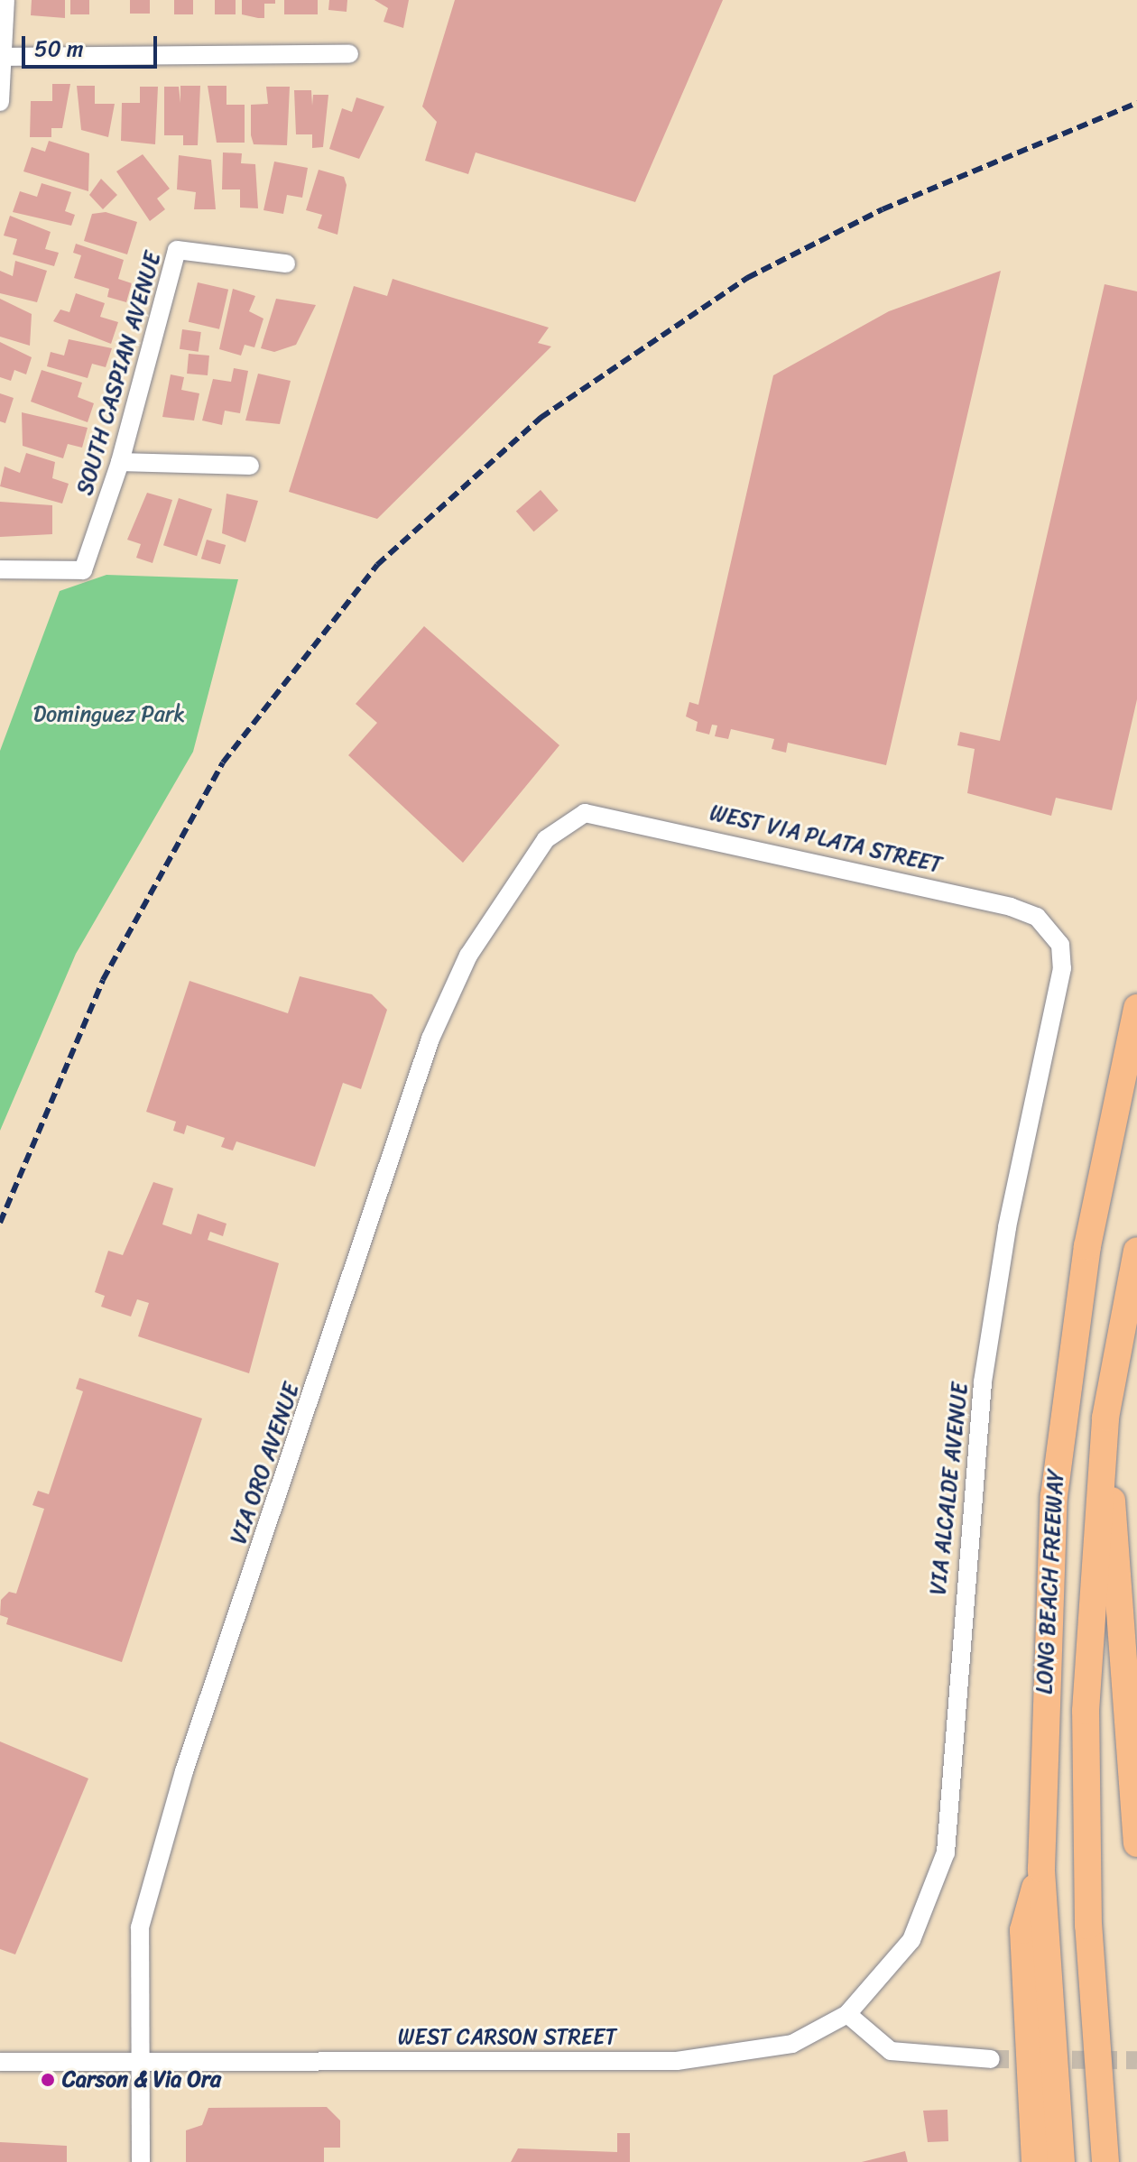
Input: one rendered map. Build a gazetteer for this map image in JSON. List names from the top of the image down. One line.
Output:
{"streets":{"highway":["LONG BEACH FREEWAY"],"street":["SOUTH CASPIAN AVENUE","WEST VIA PLATA STREET","VIA ORO AVENUE","VIA ALCALDE AVENUE","WEST CARSON STREET"]},"crossings":[["WEST VIA PLATA STREET","VIA ORO AVENUE"],["WEST VIA PLATA STREET","VIA ALCALDE AVENUE"],["VIA ORO AVENUE","WEST CARSON STREET"],["VIA ALCALDE AVENUE","WEST CARSON STREET"]],"parks":["Dominguez Park"],"places":["Carson & Via Ora"],"scale_bar":"50 m"}
